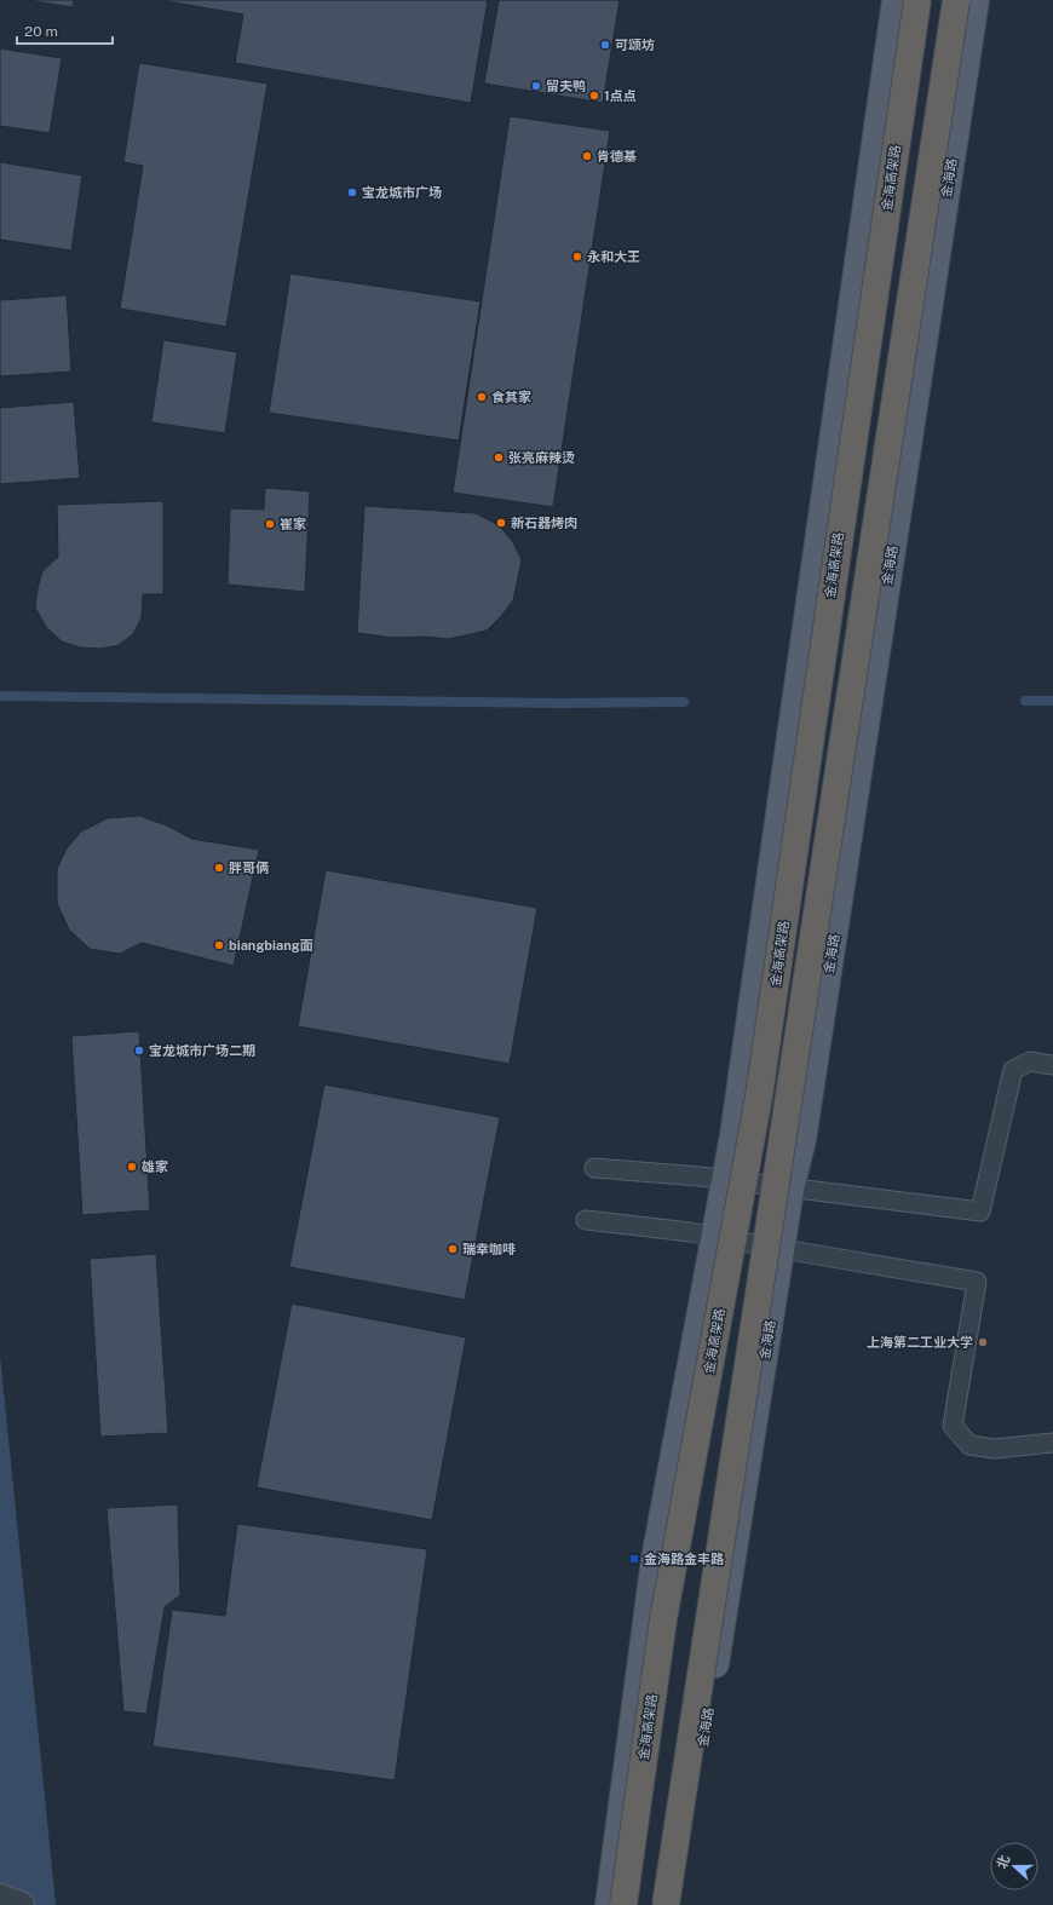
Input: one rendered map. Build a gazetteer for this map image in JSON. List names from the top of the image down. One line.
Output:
{"streets":{"highway":["金海高架路"],"main road":["金海路"]},"places":{"other":["可颂坊","留夫鸭","1点点","肯德基","宝龙城市广场","永和大王","食其家","张亮麻辣烫","新石器烤肉","崔家","胖哥俩","biangbiang面","宝龙城市广场二期","雄家","瑞幸咖啡","上海第二工业大学"],"transit":["金海路金丰路"]},"scale_bar":"20 m","north":"left"}
